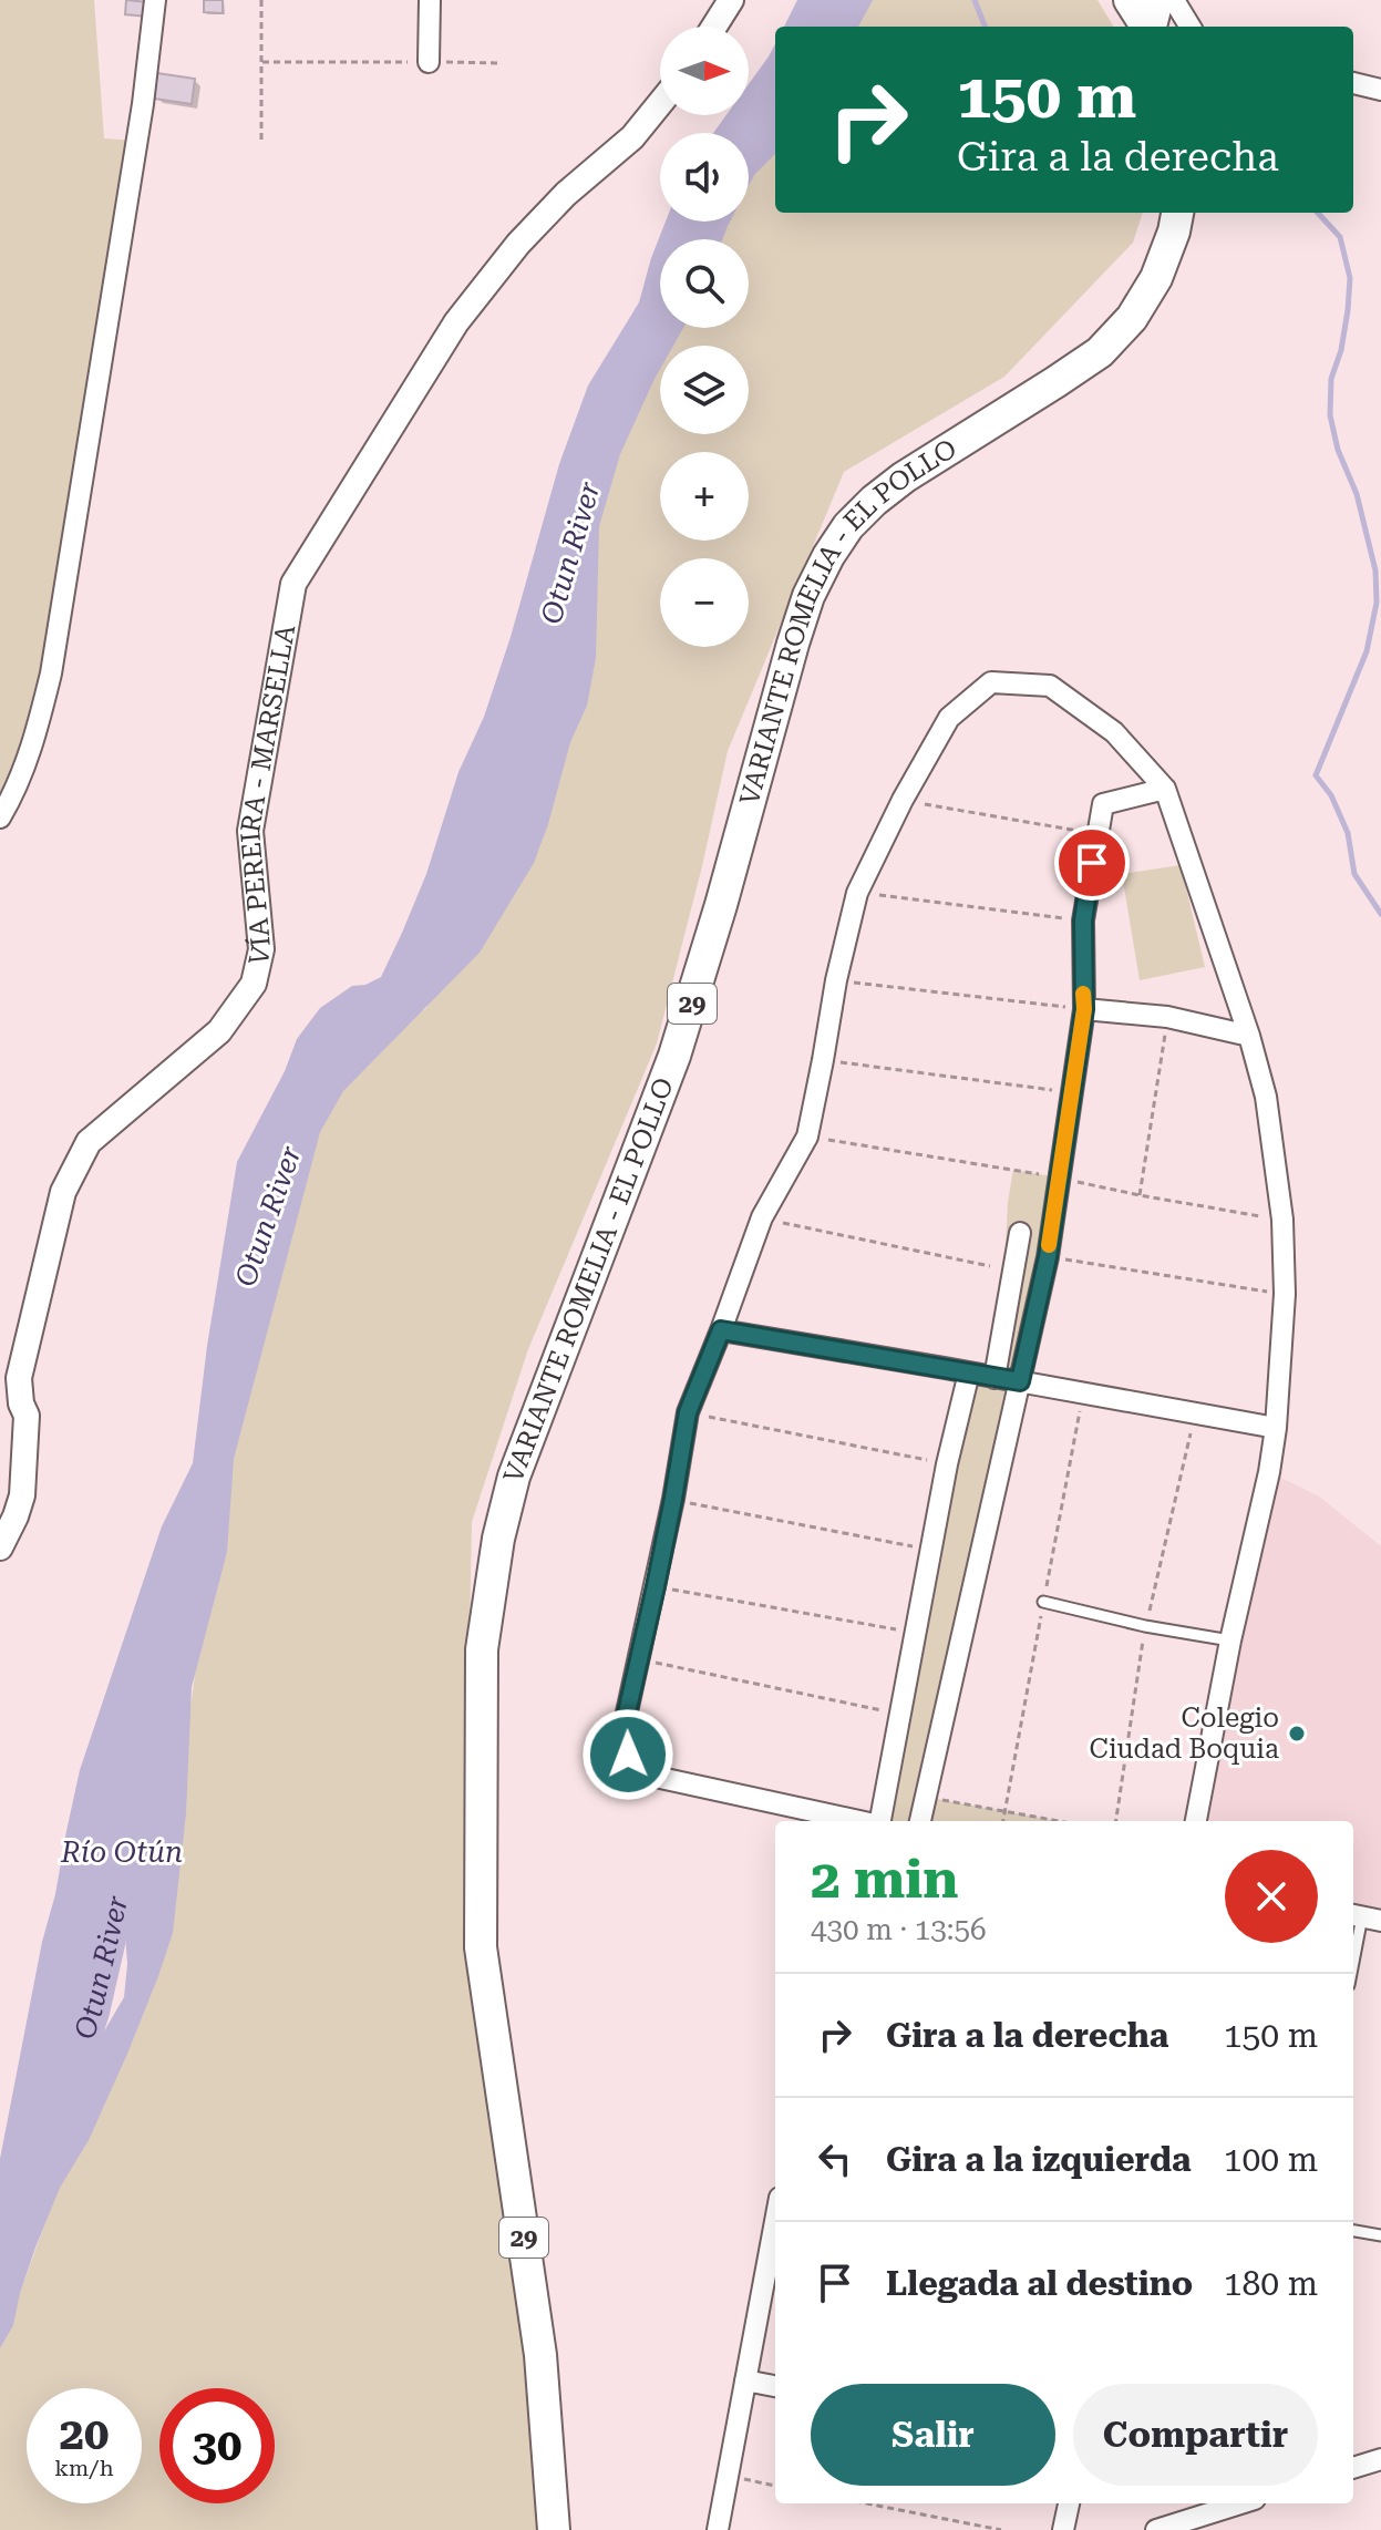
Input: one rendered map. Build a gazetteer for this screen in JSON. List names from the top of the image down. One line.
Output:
{"streets":{"highway":["VARIANTE ROMELIA - EL POLLO","29"],"street":["VÍA PEREIRA - MARSELLA"]},"water":["Otun River","Río Otún"],"places":["Colegio Ciudad Boquia"],"north":"right","page":{"map_buttons":["+","−"],"turn":["150 m","Gira a la derecha"],"heading":["2 min","430 m · 13:56"],"list":[{"name":"Gira a la derecha","value":"150 m"},{"name":"Gira a la izquierda","value":"100 m"},{"name":"Llegada al destino","value":"180 m"}],"buttons":["Salir","Compartir"],"speed":"20 km/h","limit":"30"}}
